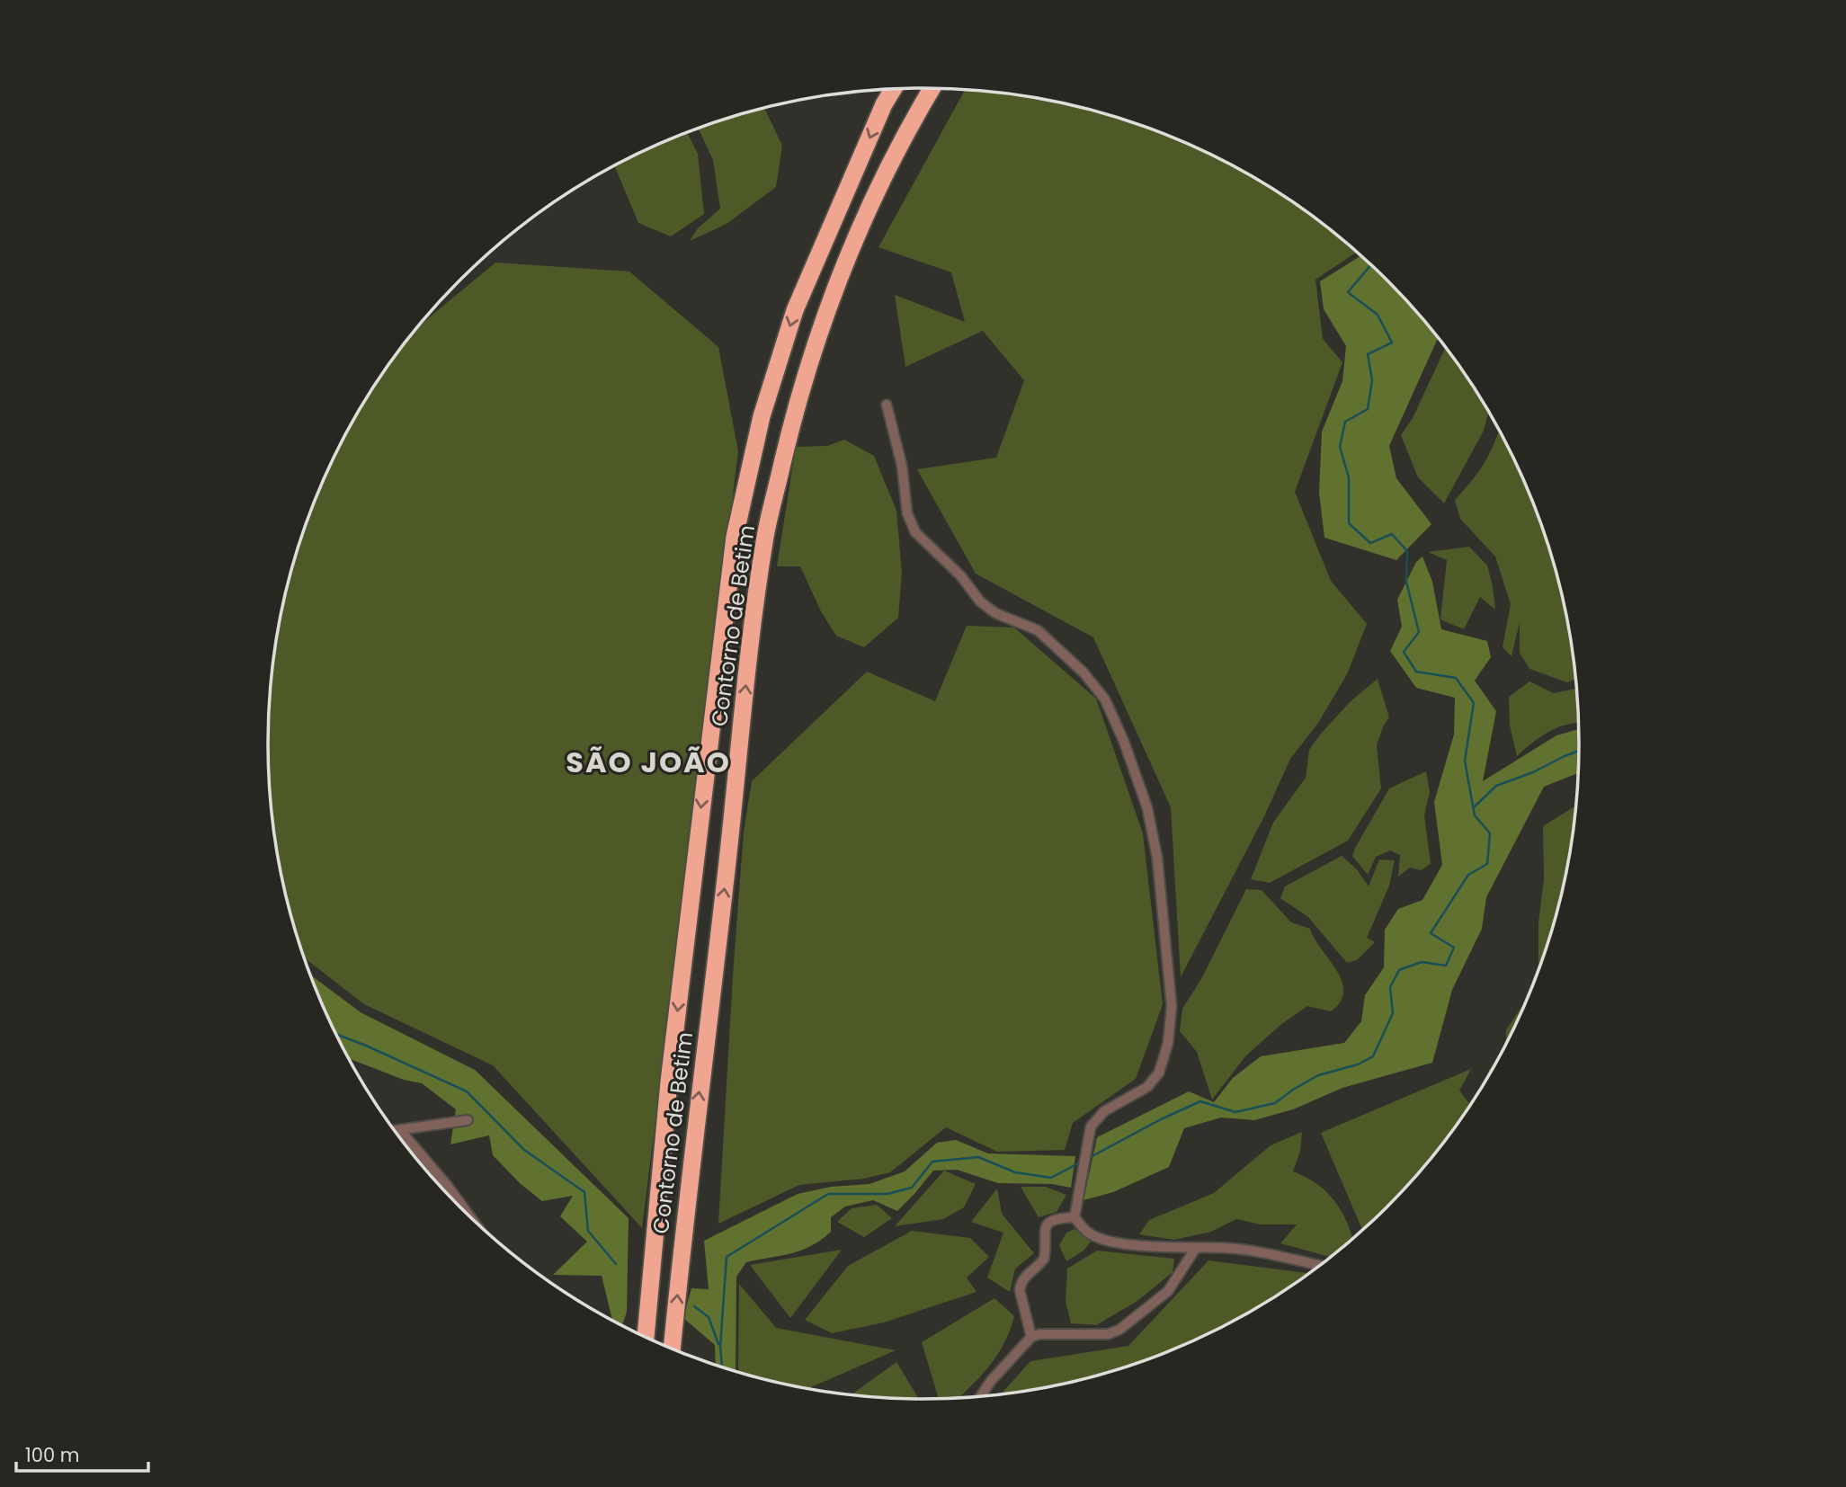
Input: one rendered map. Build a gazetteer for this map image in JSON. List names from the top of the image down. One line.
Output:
{"streets":{"highway":["Contorno de Betim"]},"districts":["SÃO JOÃO"],"scale_bar":"100 m"}
